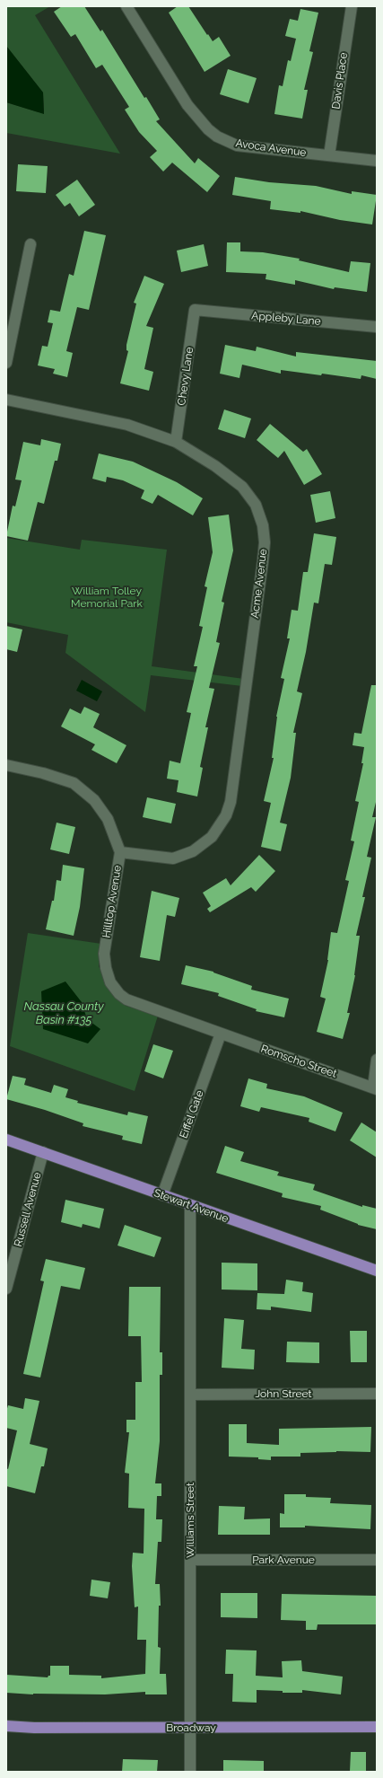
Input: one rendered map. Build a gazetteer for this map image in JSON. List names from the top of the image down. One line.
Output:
{"streets":{"main road":["Stewart Avenue","Broadway"],"street":["Davis Place","Avoca Avenue","Appleby Lane","Chevy Lane","Acme Avenue","Hilltop Avenue","Romscho Street","Eiffel Gate","Russell Avenue","John Street","Williams Street","Park Avenue"]},"crossings":[["Davis Place","Avoca Avenue"],["Appleby Lane","Chevy Lane"],["Chevy Lane","Acme Avenue"],["Acme Avenue","Hilltop Avenue"],["Hilltop Avenue","Romscho Street"],["Hilltop Avenue","Eiffel Gate"],["Romscho Street","Eiffel Gate"],["Eiffel Gate","Stewart Avenue"],["Stewart Avenue","Russell Avenue"],["Stewart Avenue","Williams Street"],["John Street","Williams Street"],["Williams Street","Park Avenue"],["Williams Street","Broadway"]],"water":["Nassau County Basin #135"],"parks":["William Tolley Memorial Park"]}
